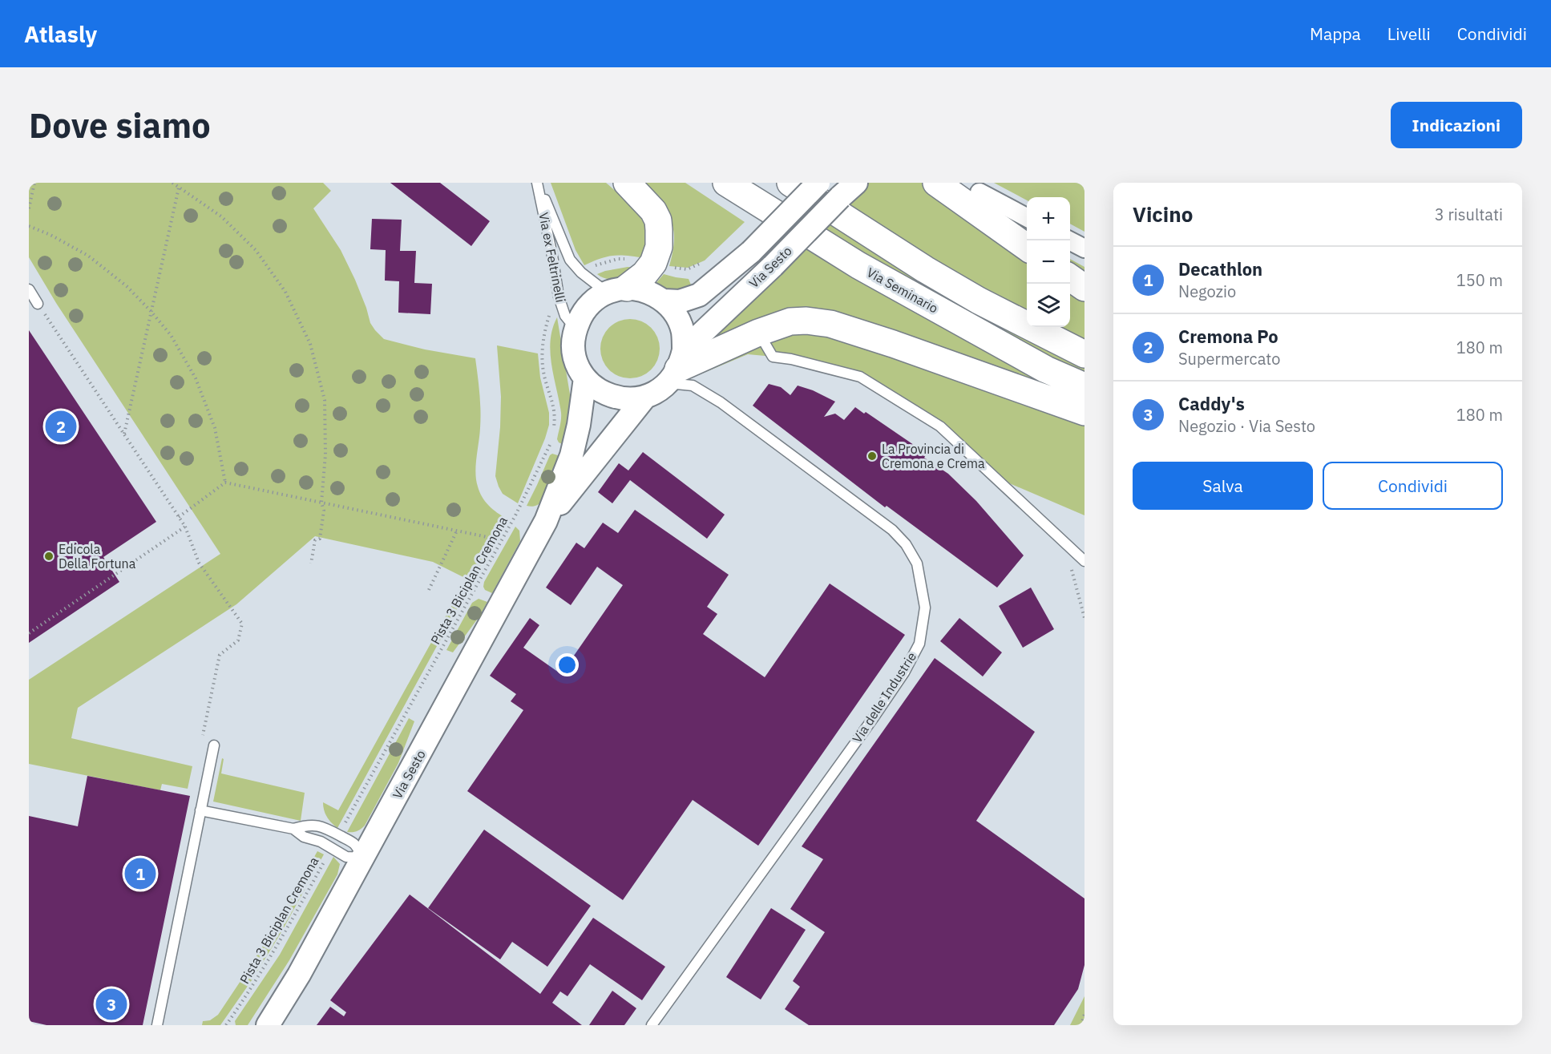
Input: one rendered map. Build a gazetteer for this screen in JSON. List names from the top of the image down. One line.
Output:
{"streets":{"main road":["Via Seminario"],"street":["Via Sesto"],"lane":["Via ex Feltrinelli","Via delle Industrie"],"path":["Pista 3 Biciplan Cremona"]},"crossings":[["Via ex Feltrinelli","Via Sesto"],["Via ex Feltrinelli","Via delle Industrie"],["Via Sesto","Via delle Industrie"]],"places":["La Provincia di Cremona e Crema","Edicola Della Fortuna"],"page":{"header":"Atlasly","nav":["Mappa","Livelli","Condividi"],"buttons":["Indicazioni",["Salva","Condividi"]],"title":"Dove siamo","heading":["Vicino","3 risultati"],"map_buttons":["+","−"],"list":[{"mark":"1","name":"Decathlon","note":"Negozio","value":"150 m"},{"mark":"2","name":"Cremona Po","note":"Supermercato","value":"180 m"},{"mark":"3","name":"Caddy's","note":"Negozio · Via Sesto","value":"180 m"}],"pins":["2","1","3"]}}
